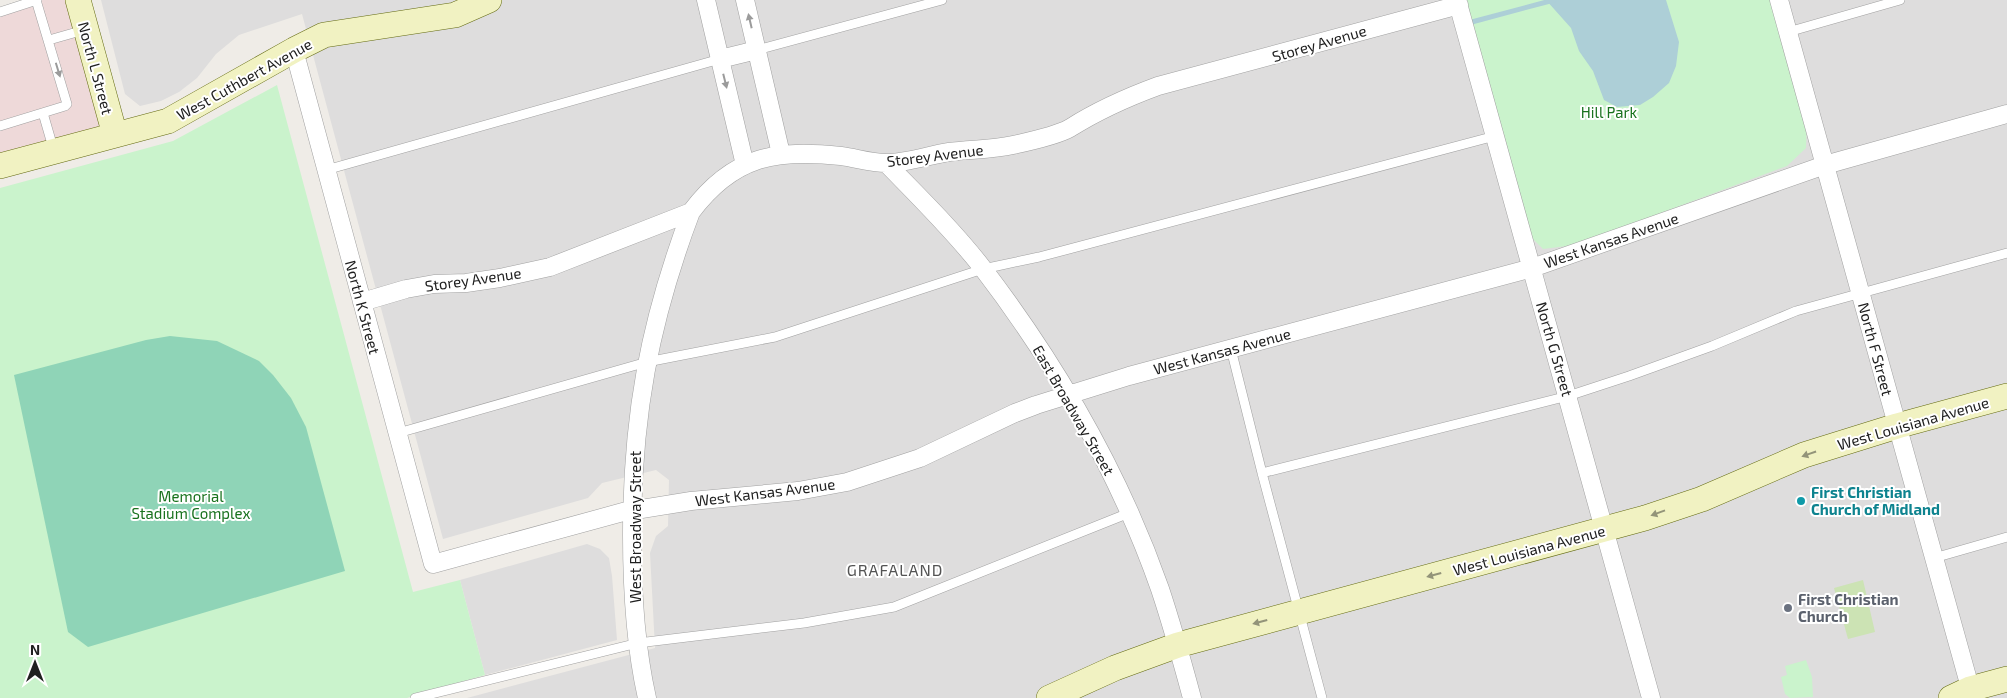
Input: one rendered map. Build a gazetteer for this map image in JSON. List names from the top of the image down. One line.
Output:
{"streets":{"street":["Storey Avenue","North L Street","West Cuthbert Avenue","West Kansas Avenue","North K Street","North G Street","North F Street","East Broadway Street","West Louisiana Avenue","West Broadway Street"]},"crossings":[["Storey Avenue","North K Street"],["Storey Avenue","North G Street"],["Storey Avenue","East Broadway Street"],["Storey Avenue","West Broadway Street"],["North L Street","West Cuthbert Avenue"],["West Cuthbert Avenue","North K Street"],["West Kansas Avenue","North K Street"],["West Kansas Avenue","North G Street"],["West Kansas Avenue","North F Street"],["West Kansas Avenue","East Broadway Street"],["West Kansas Avenue","West Broadway Street"],["North G Street","West Louisiana Avenue"],["North F Street","West Louisiana Avenue"],["East Broadway Street","West Louisiana Avenue"]],"one_way":["West Louisiana Avenue"],"districts":["GRAFALAND"],"parks":["Hill Park","Memorial Stadium Complex"],"places":["First Christian Church of Midland","First Christian Church"],"north":"top"}
